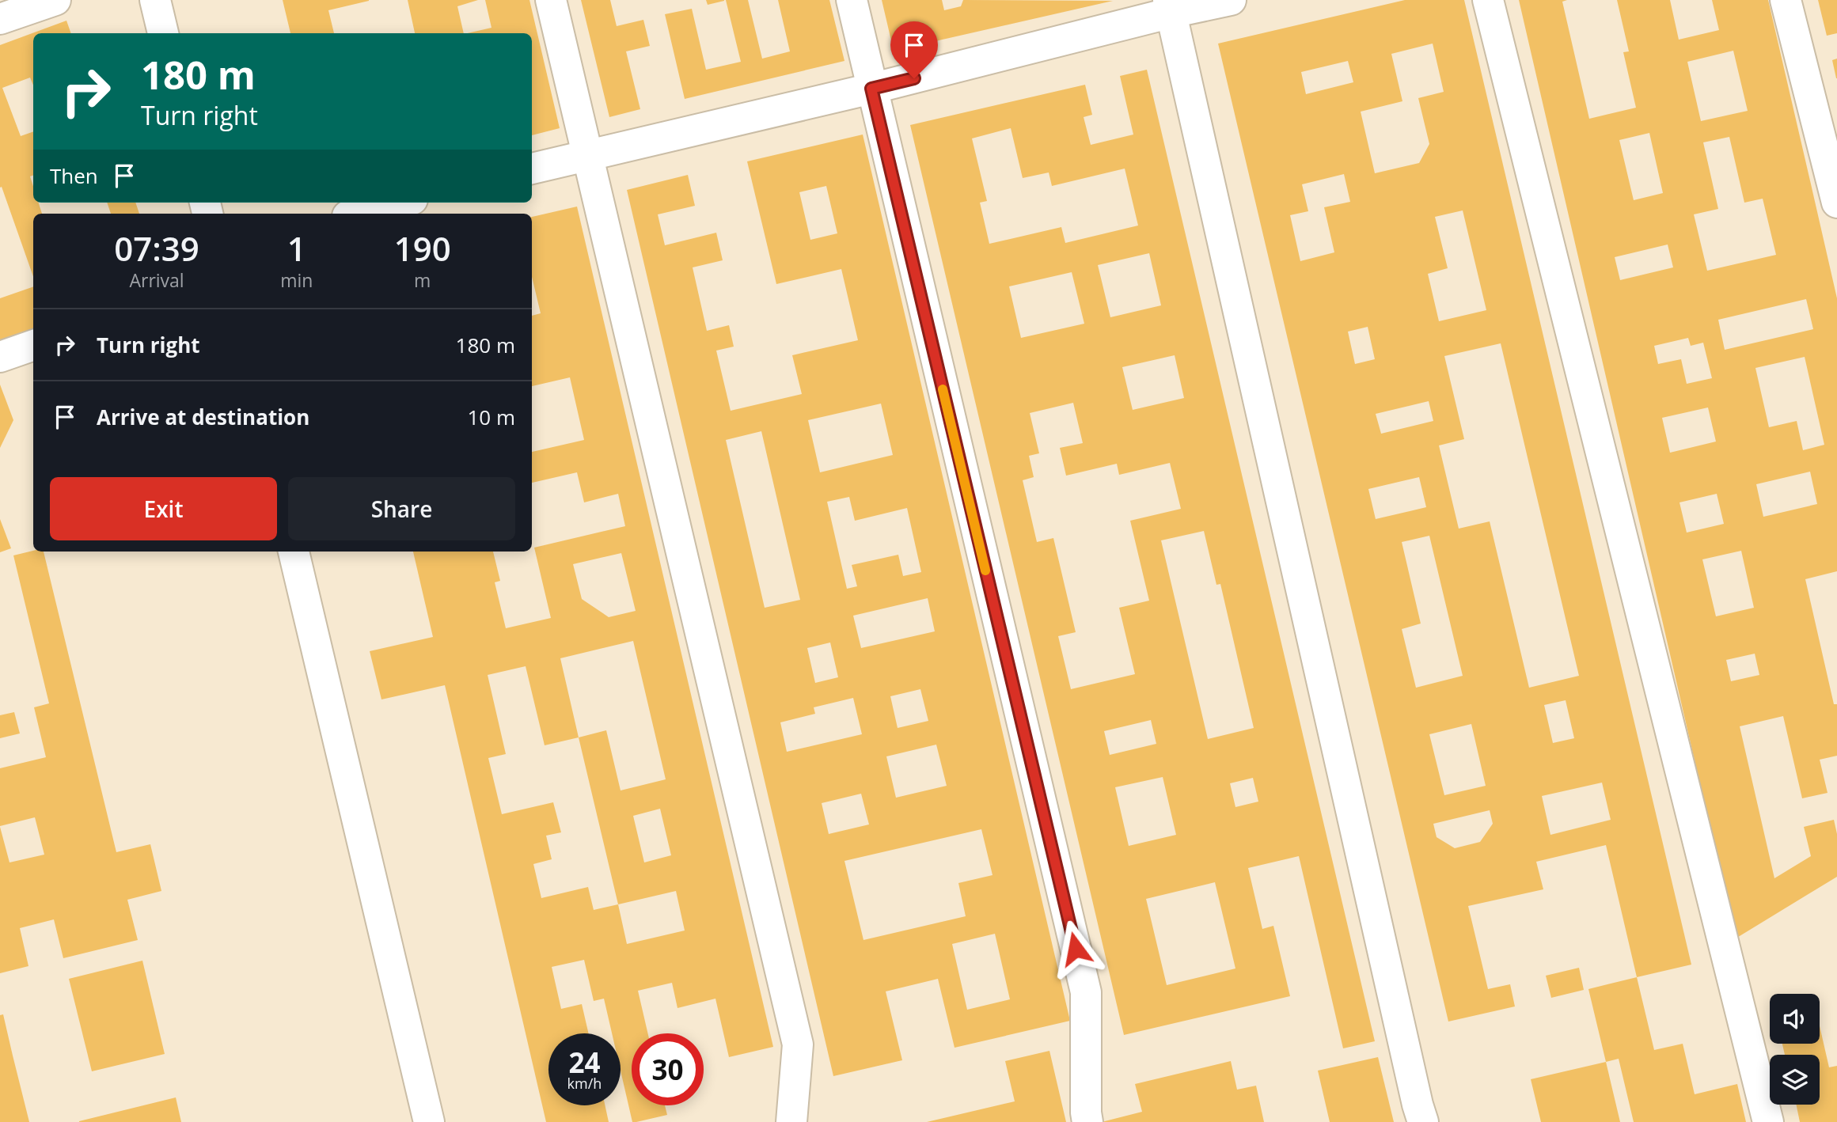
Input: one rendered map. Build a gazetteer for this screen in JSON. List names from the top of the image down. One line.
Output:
{"page":{"turn":["180 m","Turn right"],"then":"Then","eta":["07:39","Arrival","1","min","190","m"],"list":[{"name":"Turn right","value":"180 m"},{"name":"Arrive at destination","value":"10 m"}],"buttons":["Exit","Share"],"speed":"24 km/h","limit":"30"}}
